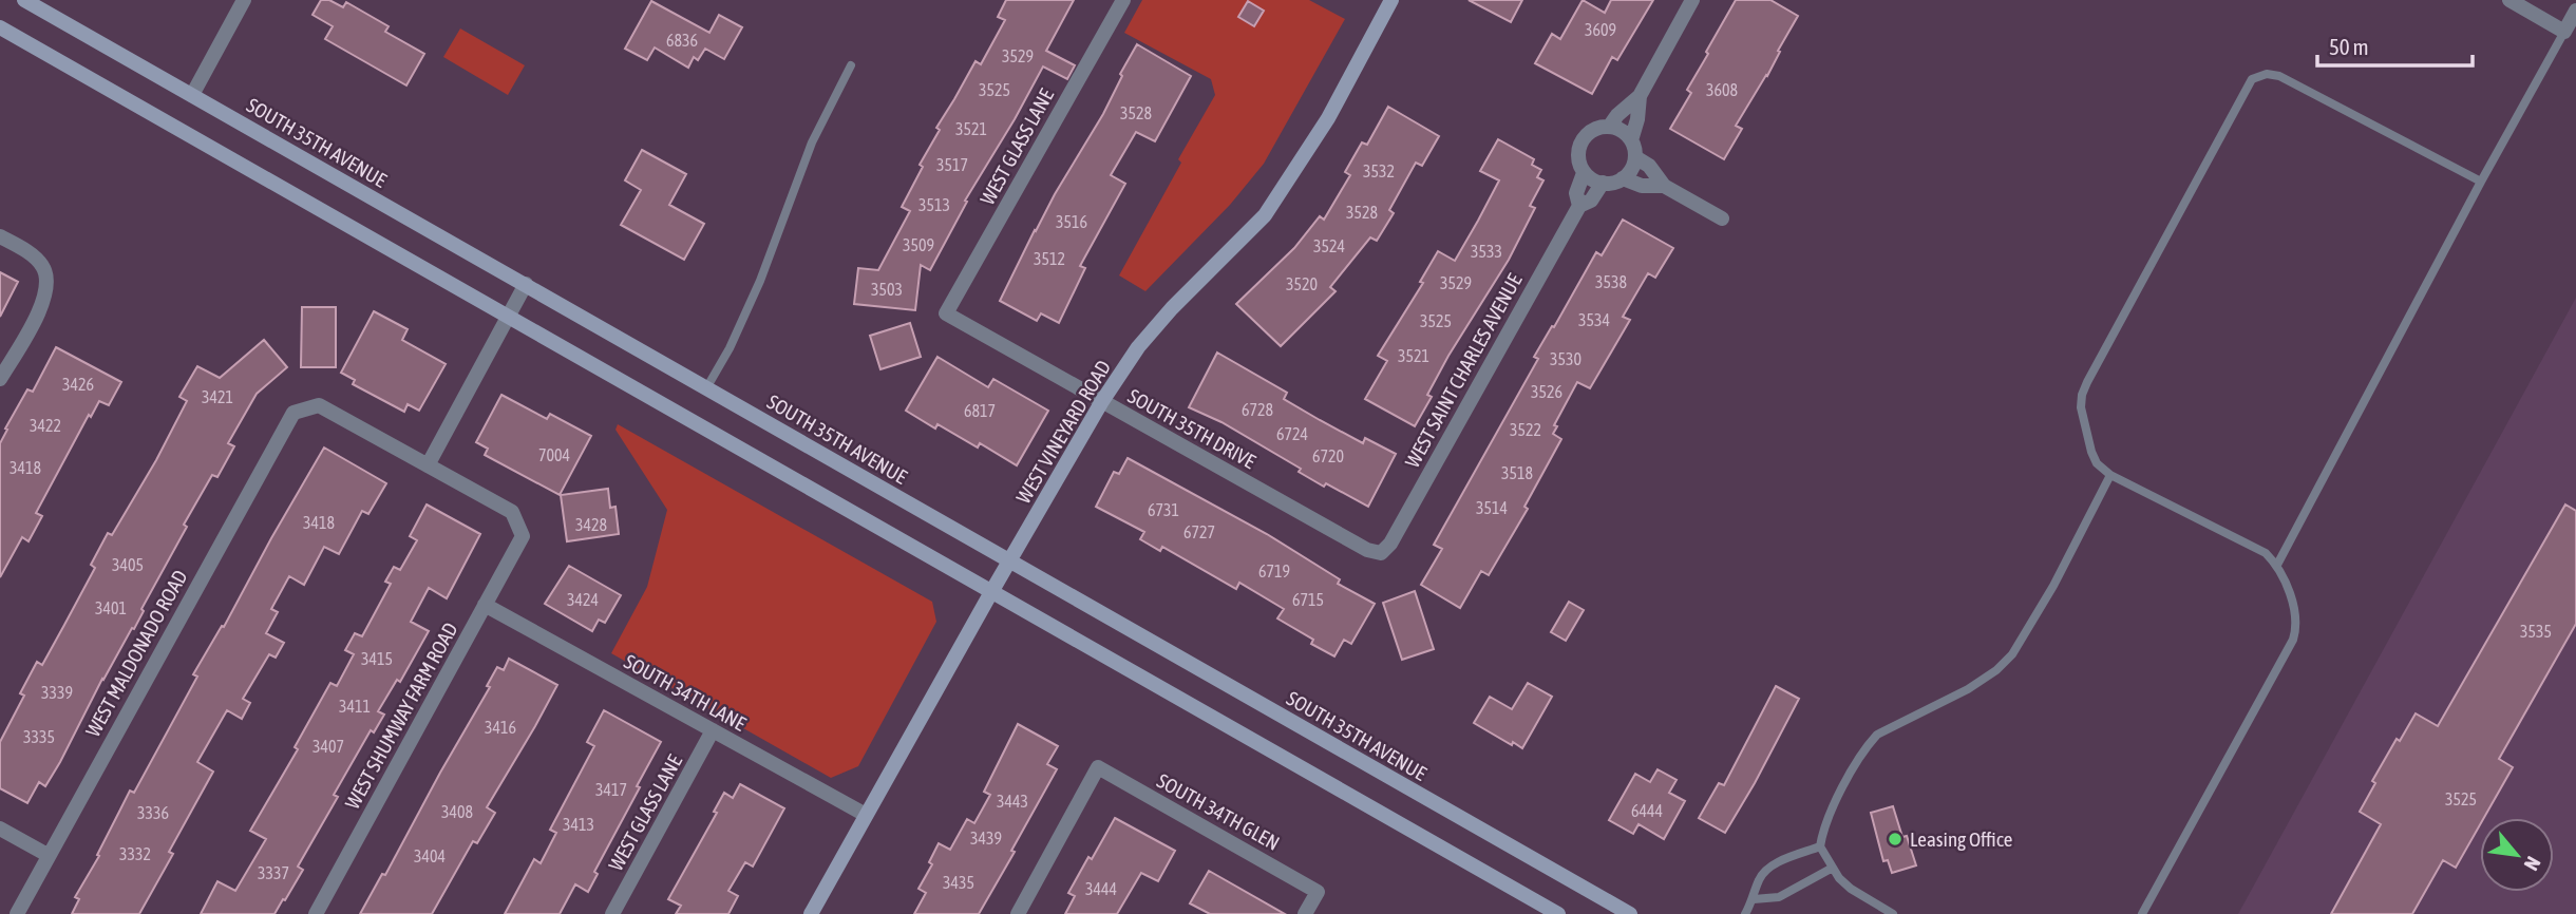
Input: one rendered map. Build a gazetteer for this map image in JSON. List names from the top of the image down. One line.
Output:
{"streets":{"main road":["SOUTH 35TH AVENUE","WEST VINEYARD ROAD"],"street":["WEST GLASS LANE","WEST SAINT CHARLES AVENUE","SOUTH 35TH DRIVE","WEST MALDONADO ROAD","SOUTH 34TH LANE","WEST SHUMWAY FARM ROAD","SOUTH 34TH GLEN"]},"crossings":[["SOUTH 35TH AVENUE","WEST VINEYARD ROAD"],["WEST GLASS LANE","SOUTH 35TH DRIVE"],["WEST GLASS LANE","SOUTH 34TH LANE"],["WEST SAINT CHARLES AVENUE","SOUTH 35TH DRIVE"],["SOUTH 35TH DRIVE","WEST VINEYARD ROAD"],["WEST VINEYARD ROAD","SOUTH 34TH LANE"],["WEST MALDONADO ROAD","WEST SHUMWAY FARM ROAD"],["SOUTH 34TH LANE","WEST SHUMWAY FARM ROAD"]],"places":["Leasing Office"],"house_numbers":["3609","6836","3529","3525","3608","3528","3521","3517","3532","3513","3528","3516","3509","3524","3533","3512","3538","3529","3520","3503","3534","3525","3521","3530","3426","3526","3421","6728","6817","3422","3522","6724","7004","6720","3418","3518","3514","6731","3418","3428","6727","3405","6719","3424","6715","3401","3535","3415","3339","3411","3416","3335","3407","3417","3525","3443","6444","3408","3336","3413","3439","3332","3404","3337","3435","3444"],"scale_bar":"50 m","north":"bottom right"}
